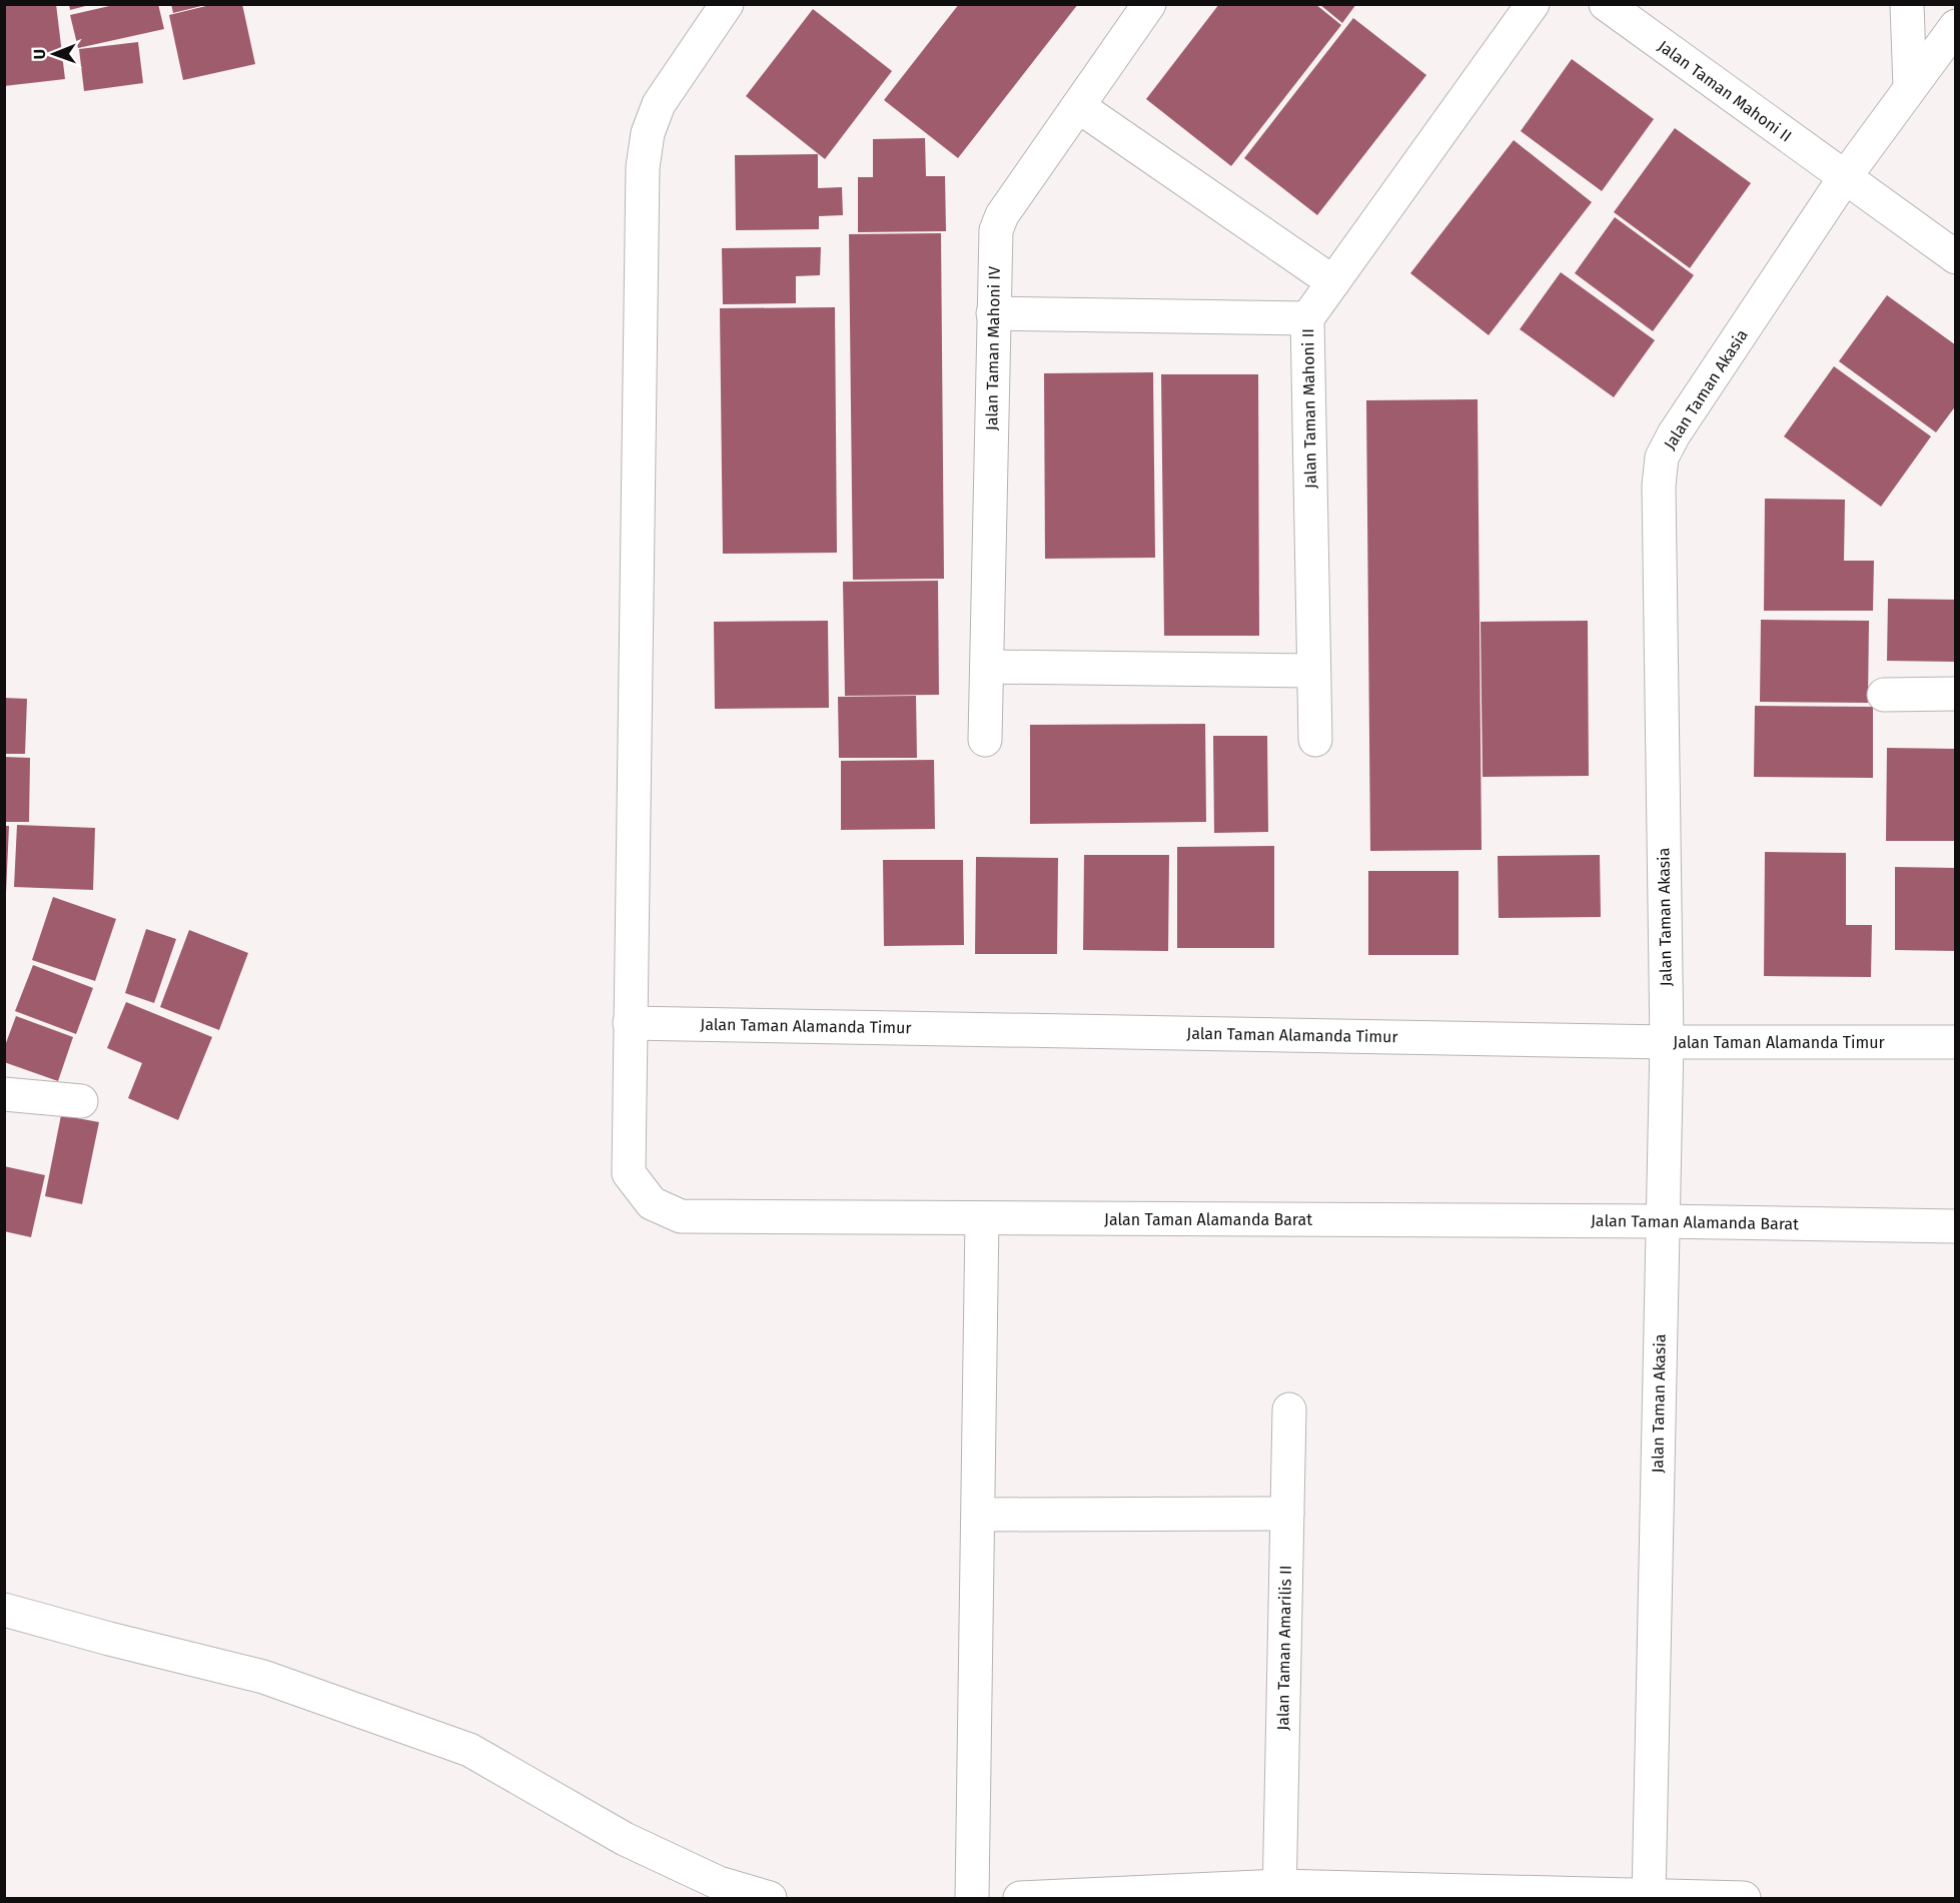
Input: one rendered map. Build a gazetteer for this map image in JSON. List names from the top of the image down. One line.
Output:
{"streets":{"street":["Jalan Taman Mahoni II","Jalan Taman Mahoni IV","Jalan Taman Akasia","Jalan Taman Alamanda Timur","Jalan Taman Alamanda Barat","Jalan Taman Amarilis II"]},"crossings":[["Jalan Taman Mahoni II","Jalan Taman Akasia"],["Jalan Taman Akasia","Jalan Taman Alamanda Timur"],["Jalan Taman Akasia","Jalan Taman Alamanda Barat"],["Jalan Taman Alamanda Timur","Jalan Taman Alamanda Barat"]],"north":"left"}
